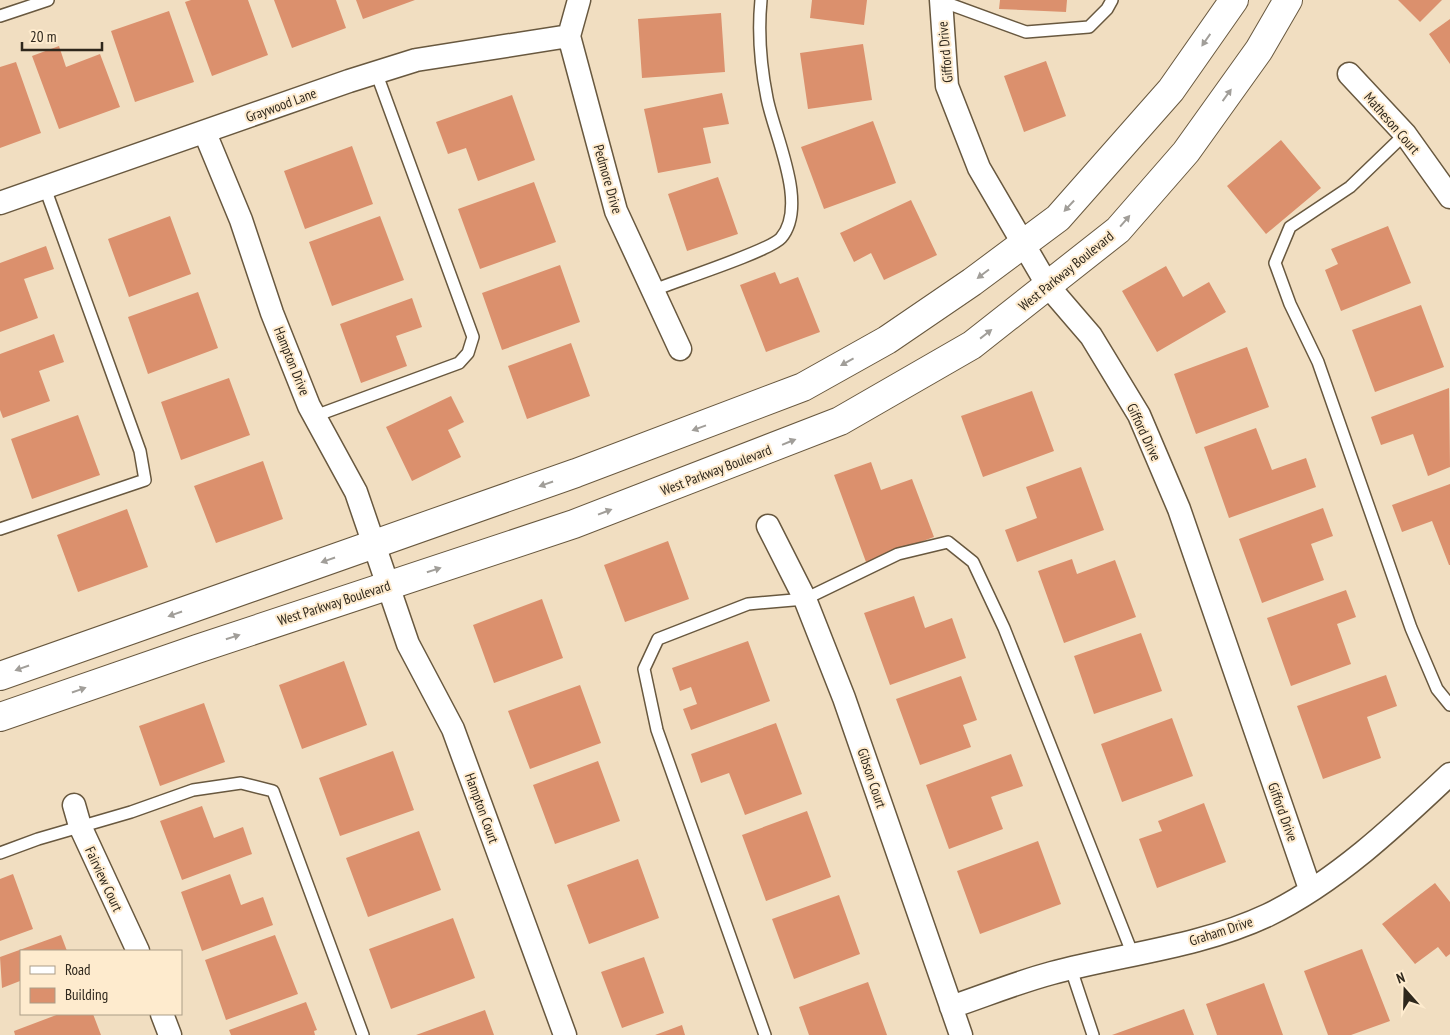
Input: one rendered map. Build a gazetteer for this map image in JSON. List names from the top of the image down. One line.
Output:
{"streets":{"street":["Gifford Drive","Graywood Lane","Matheson Court","Pedmore Drive","West Parkway Boulevard","Hampton Drive","Gibson Court","Hampton Court","Fairview Court","Graham Drive"]},"crossings":[["Gifford Drive","West Parkway Boulevard"],["Gifford Drive","Graham Drive"],["Graywood Lane","Pedmore Drive"],["Graywood Lane","Hampton Drive"],["West Parkway Boulevard","Hampton Drive"],["West Parkway Boulevard","Hampton Court"],["Hampton Drive","Hampton Court"],["Gibson Court","Graham Drive"]],"legend":["Road","Building"],"scale_bar":"20 m","north":"top"}
